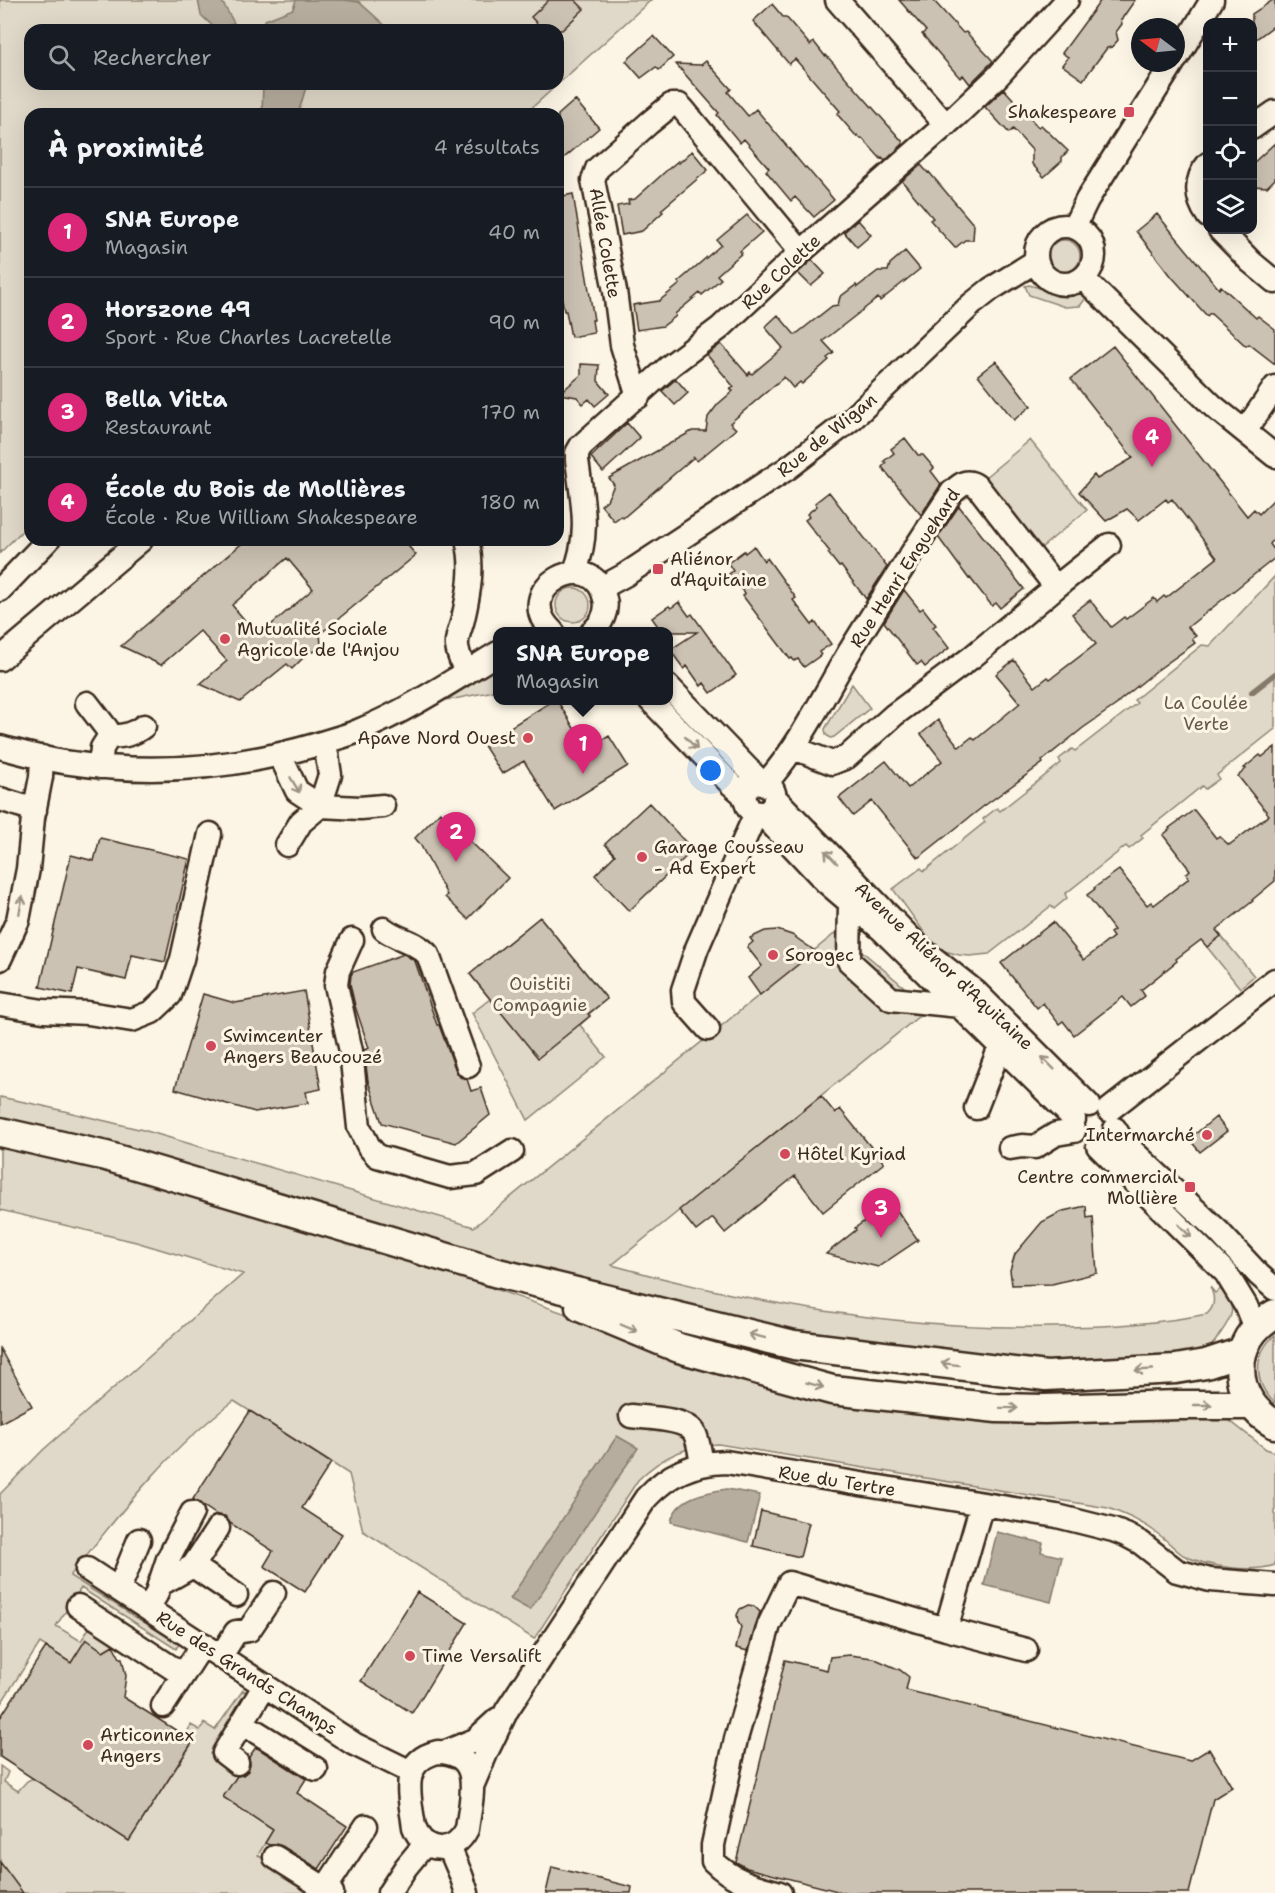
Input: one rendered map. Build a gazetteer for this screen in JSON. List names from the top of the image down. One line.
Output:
{"streets":{"street":["Allée Colette","Rue Colette","Rue de Wigan","Rue Henri Enguehard","Avenue Aliénor d'Aquitaine","Rue du Tertre","Rue des Grands Champs"]},"crossings":[["Allée Colette","Rue Colette"],["Rue Henri Enguehard","Avenue Aliénor d'Aquitaine"],["Rue du Tertre","Rue des Grands Champs"]],"parks":["La Coulée Verte","Ouistiti Compagnie"],"places":{"transit":["Shakespeare","Aliénor d’Aquitaine","Centre commercial Mollière"],"other":["Mutualité Sociale Agricole de l'Anjou","Apave Nord Ouest","Garage Cousseau - Ad Expert","Sorogec","Swimcenter Angers Beaucouzé","Intermarché","Hôtel Kyriad","Time Versalift","Articonnex Angers"]},"north":"left","page":{"map_buttons":["+","−"],"search":"Rechercher","heading":["À proximité","4 résultats"],"list":[{"mark":"1","name":"SNA Europe","note":"Magasin","value":"40 m"},{"mark":"2","name":"Horszone 49","note":"Sport · Rue Charles Lacretelle","value":"90 m"},{"mark":"3","name":"Bella Vitta","note":"Restaurant","value":"170 m"},{"mark":"4","name":"École du Bois de Mollières","note":"École · Rue William Shakespeare","value":"180 m"}],"pins":["4","1","2","3"],"popup":["SNA Europe","Magasin"]}}
